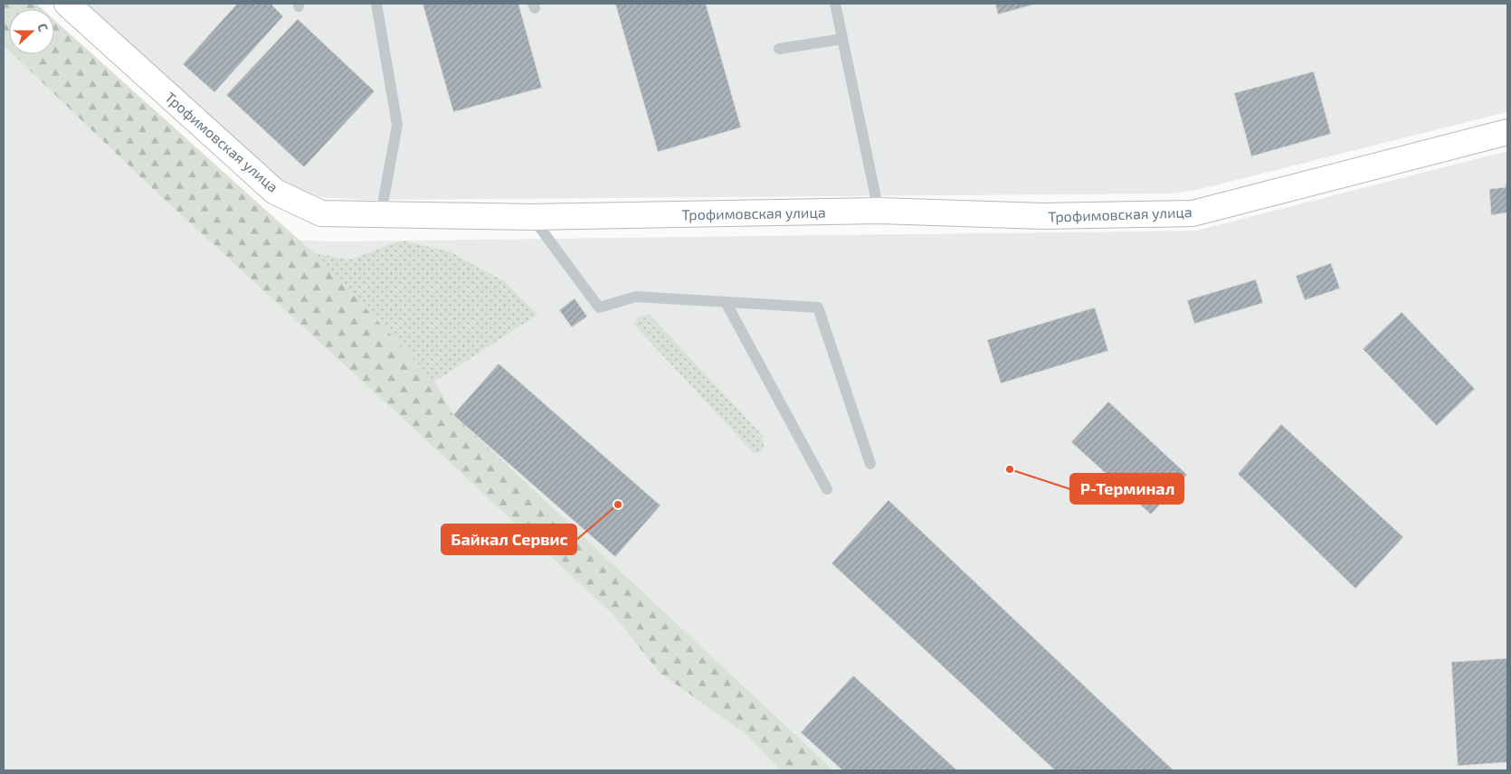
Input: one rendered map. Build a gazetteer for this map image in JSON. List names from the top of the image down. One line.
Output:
{"streets":{"street":["Трофимовская улица"]},"places":["Р-Терминал","Байкал Сервис"],"north":"right"}
